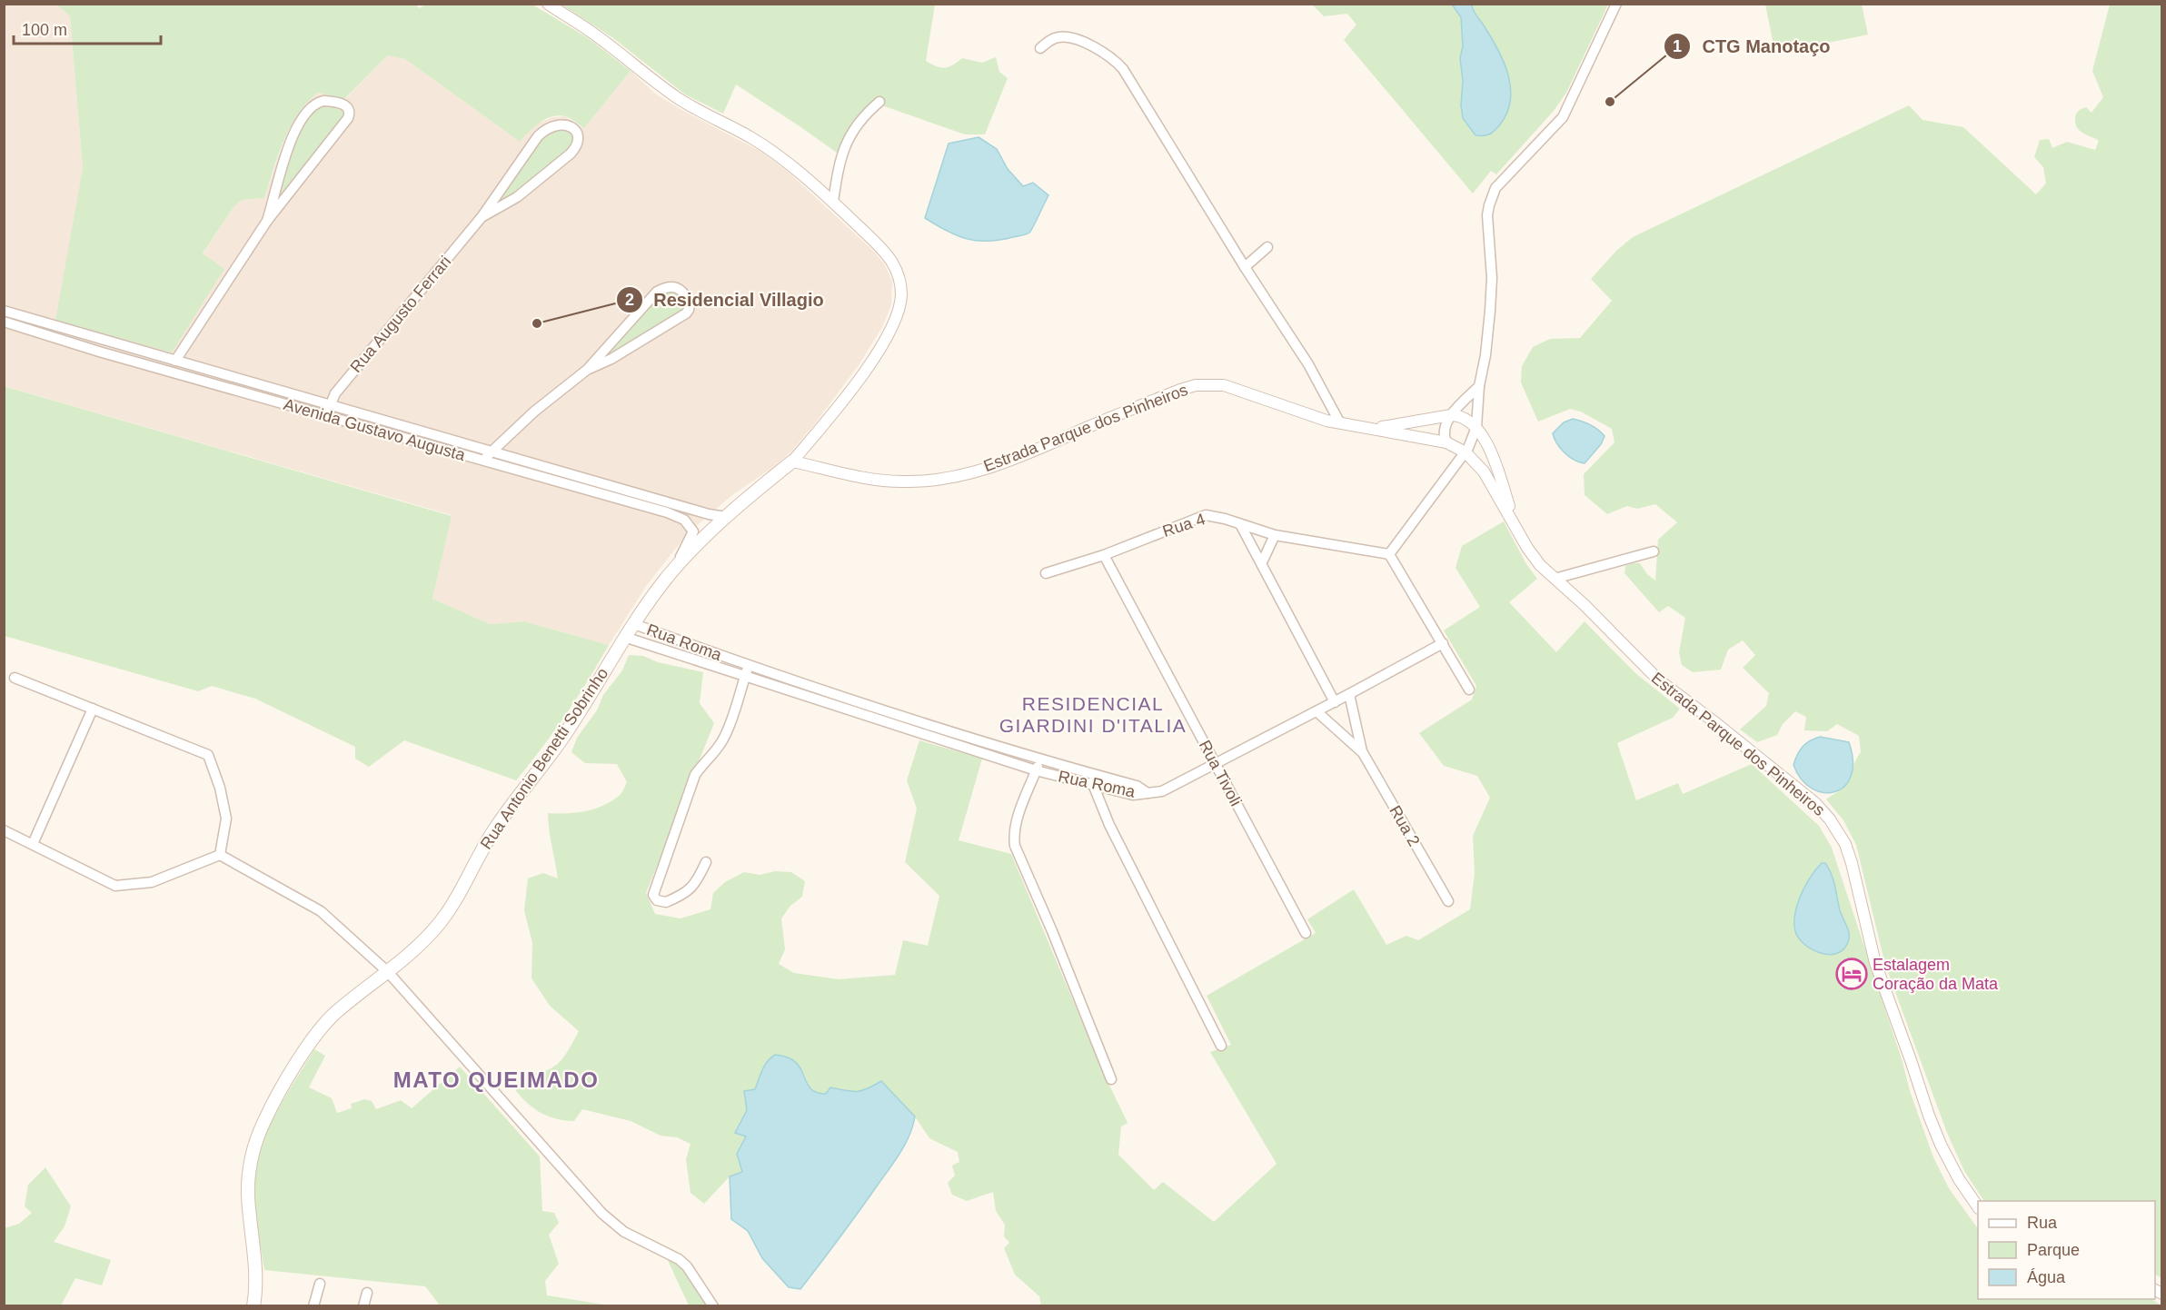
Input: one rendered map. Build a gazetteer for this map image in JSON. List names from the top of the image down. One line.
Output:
{"streets":{"main road":["Rua Antonio Benetti Sobrinho"],"street":["Rua Augusto Ferrari","Estrada Parque dos Pinheiros","Avenida Gustavo Augusta","Rua 4","Rua Roma","Rua Tivoli","Rua 2"]},"crossings":[["Rua Augusto Ferrari","Avenida Gustavo Augusta"],["Estrada Parque dos Pinheiros","Rua Antonio Benetti Sobrinho"],["Avenida Gustavo Augusta","Rua Antonio Benetti Sobrinho"],["Rua 4","Rua Tivoli"],["Rua Roma","Rua Antonio Benetti Sobrinho"]],"districts":["RESIDENCIAL GIARDINI D'ITALIA","MATO QUEIMADO"],"places":{"other":["CTG Manotaço","Residencial Villagio"],"hotel":["Estalagem Coração da Mata"]},"legend":["Rua","Parque","Água"],"scale_bar":"100 m"}
